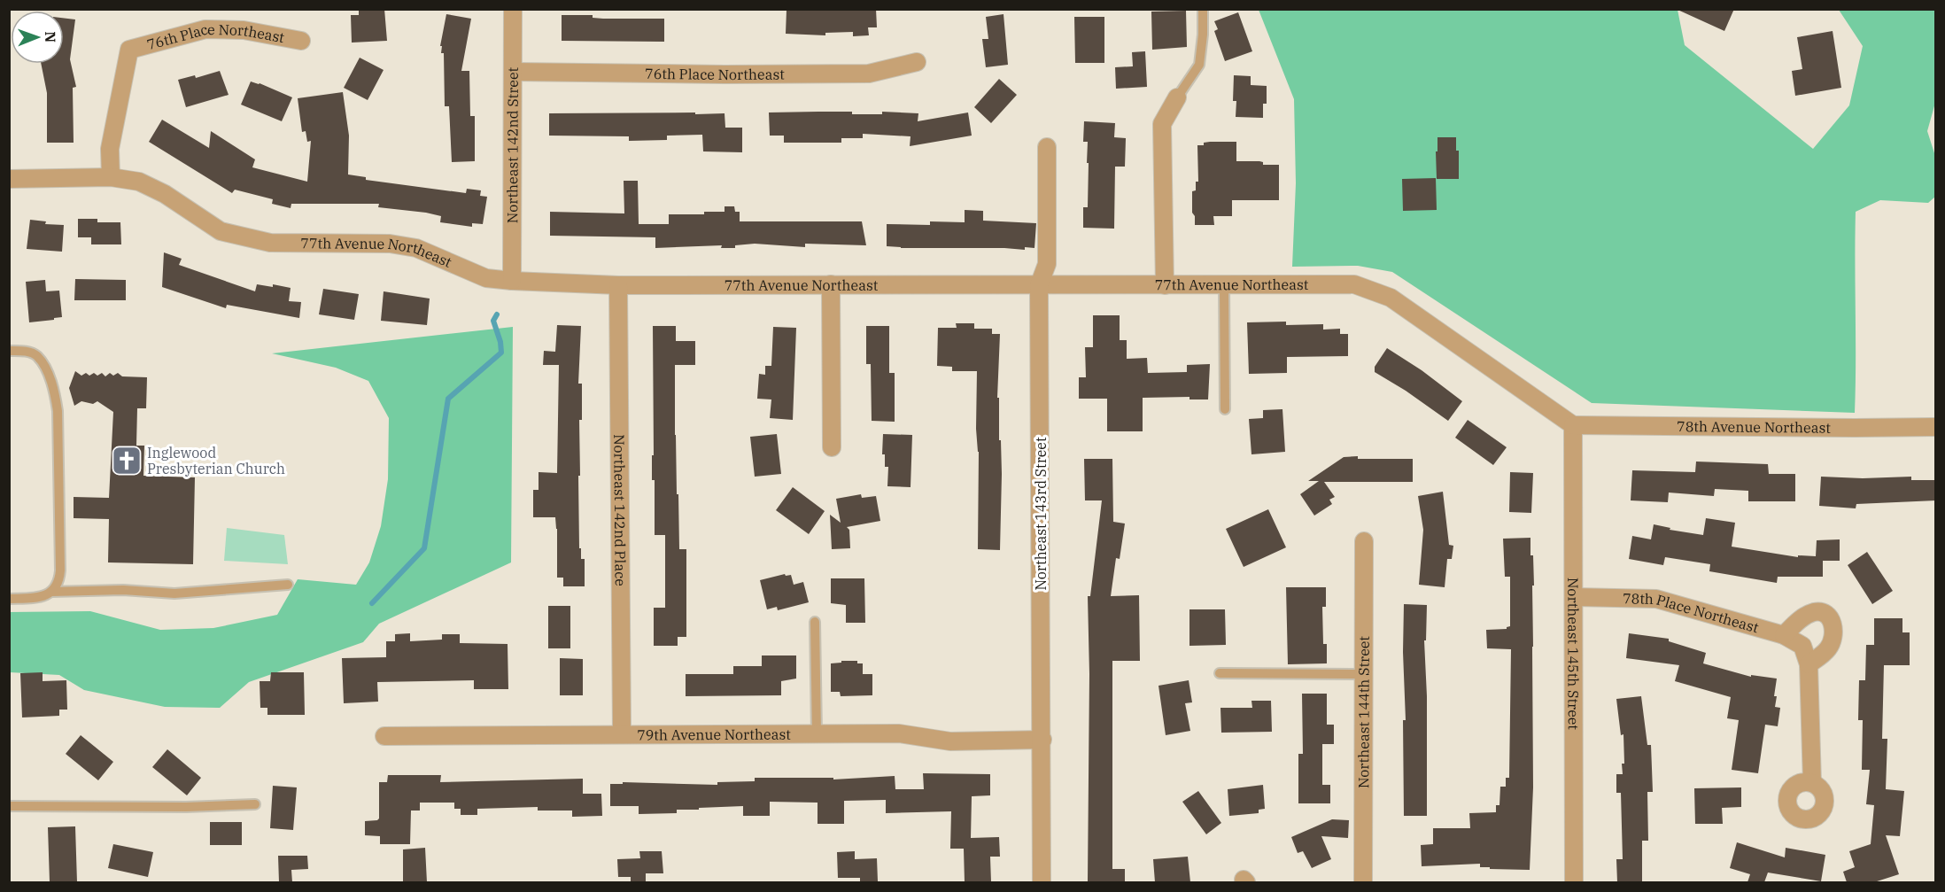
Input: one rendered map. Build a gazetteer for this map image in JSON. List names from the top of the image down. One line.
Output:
{"streets":{"street":["76th Place Northeast","Northeast 142nd Street","77th Avenue Northeast","78th Avenue Northeast","Northeast 142nd Place","Northeast 143rd Street","78th Place Northeast","Northeast 145th Street","Northeast 144th Street","79th Avenue Northeast"]},"crossings":[["76th Place Northeast","Northeast 142nd Street"],["76th Place Northeast","77th Avenue Northeast"],["Northeast 142nd Street","77th Avenue Northeast"],["77th Avenue Northeast","78th Avenue Northeast"],["77th Avenue Northeast","Northeast 142nd Place"],["77th Avenue Northeast","Northeast 143rd Street"],["77th Avenue Northeast","Northeast 145th Street"],["78th Avenue Northeast","Northeast 145th Street"],["Northeast 142nd Place","79th Avenue Northeast"],["Northeast 143rd Street","79th Avenue Northeast"],["78th Place Northeast","Northeast 145th Street"]],"places":{"church":["Inglewood Presbyterian Church"]},"north":"right"}
